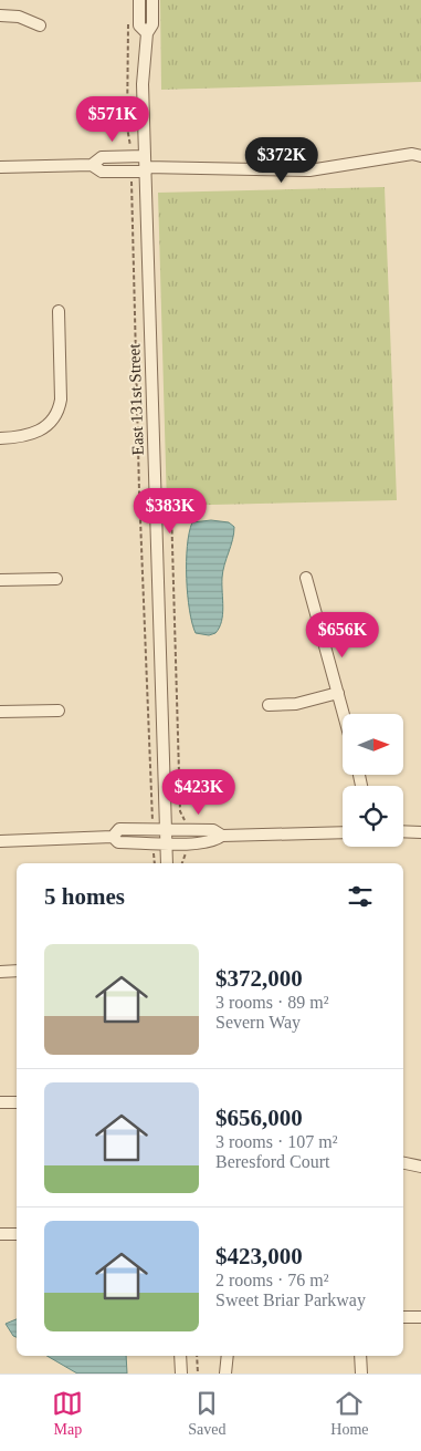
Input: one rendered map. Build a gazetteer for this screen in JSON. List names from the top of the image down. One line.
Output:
{"streets":{"street":["East 131st Street"]},"north":"right","page":{"price":["$571K","$372K","$383K","$656K","$423K"],"heading":"5 homes","list":[{"name":"$372,000","note":"3 rooms · 89 m² · Severn Way"},{"name":"$656,000","note":"3 rooms · 107 m² · Beresford Court"},{"name":"$423,000","note":"2 rooms · 76 m² · Sweet Briar Parkway"}],"tabs":["Map","Saved","Home"]}}
